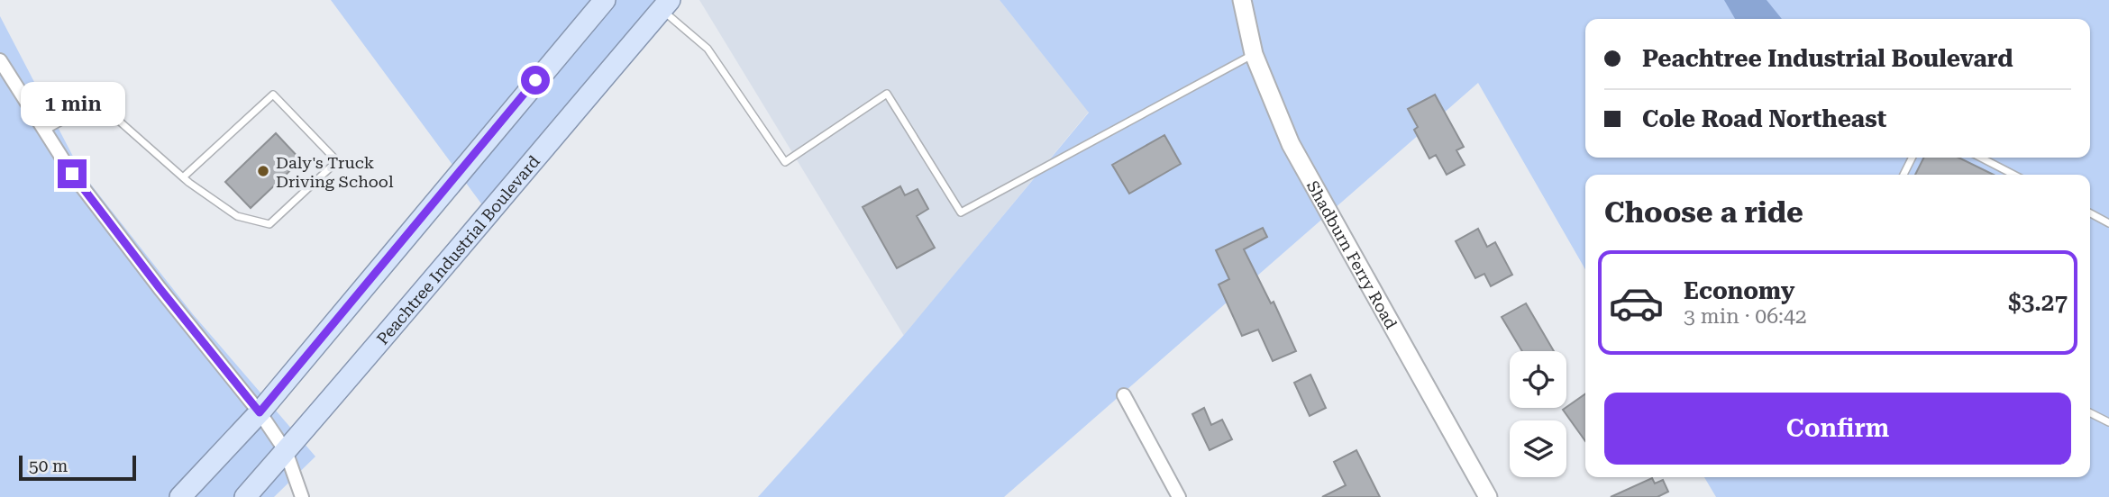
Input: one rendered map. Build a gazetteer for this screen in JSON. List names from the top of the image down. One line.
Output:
{"streets":{"main road":["Peachtree Industrial Boulevard"],"street":["Shadburn Ferry Road"]},"places":["Daly's Truck Driving School"],"scale_bar":"50 m","page":{"banner":["Peachtree Industrial Boulevard","Cole Road Northeast"],"bubble":"1 min","heading":"Choose a ride","list":[{"name":"Economy","note":"3 min · 06:42","value":"$3.27"}],"buttons":"Confirm","scale":"50 m"}}
